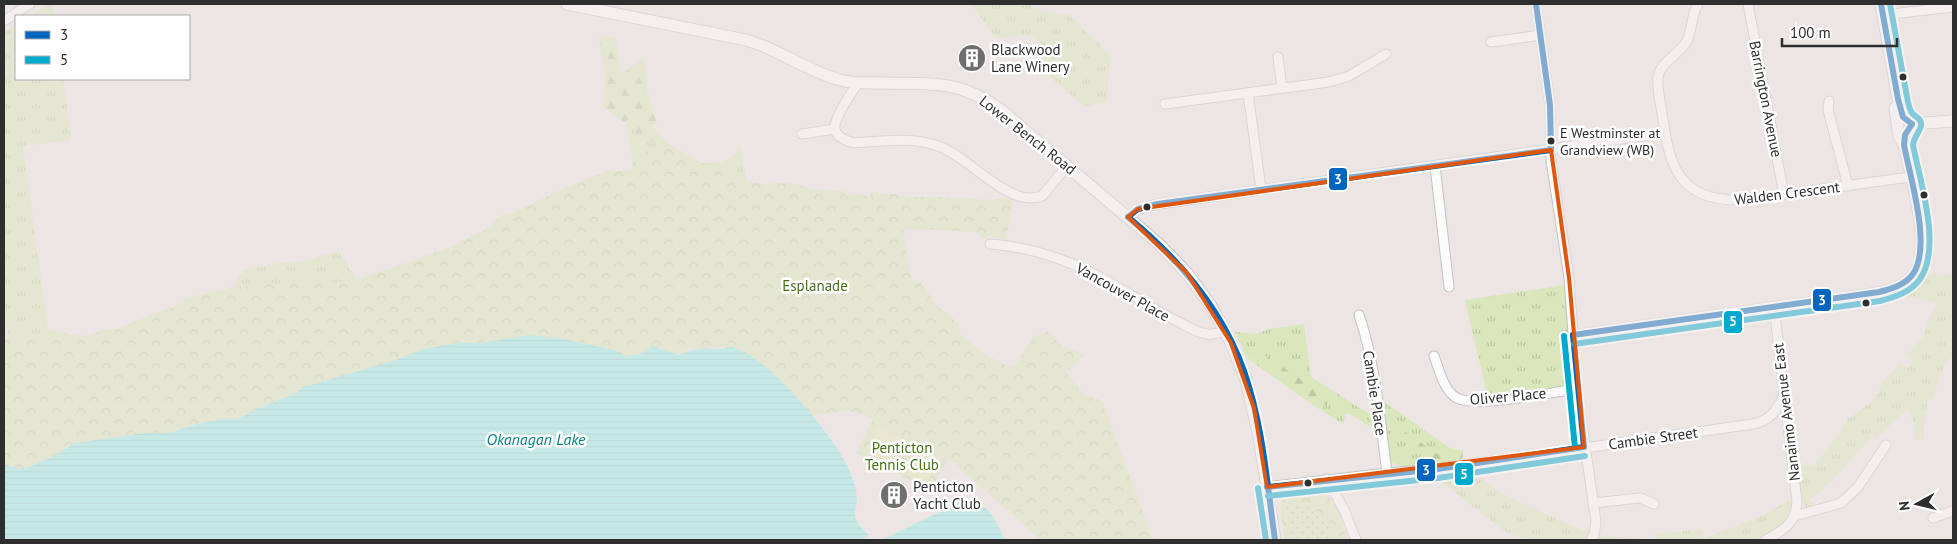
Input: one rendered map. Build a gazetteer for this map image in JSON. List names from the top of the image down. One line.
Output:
{"streets":{"street":["Barrington Avenue","Lower Bench Road","Walden Crescent","Vancouver Place","Cambie Place","Oliver Place","Nanaimo Avenue East","Cambie Street"]},"crossings":[["Barrington Avenue","Walden Crescent"],["Lower Bench Road","Vancouver Place"],["Lower Bench Road","Cambie Street"],["Cambie Place","Cambie Street"],["Nanaimo Avenue East","Cambie Street"]],"water":["Okanagan Lake"],"parks":["Esplanade","Penticton Tennis Club"],"places":{"building":["Blackwood Lane Winery","Penticton Yacht Club"],"other":["E Westminster at Grandview (WB)"]},"lines":["transit line 3","transit line 5"],"legend":["3","5"],"scale_bar":"100 m","north":"left"}
